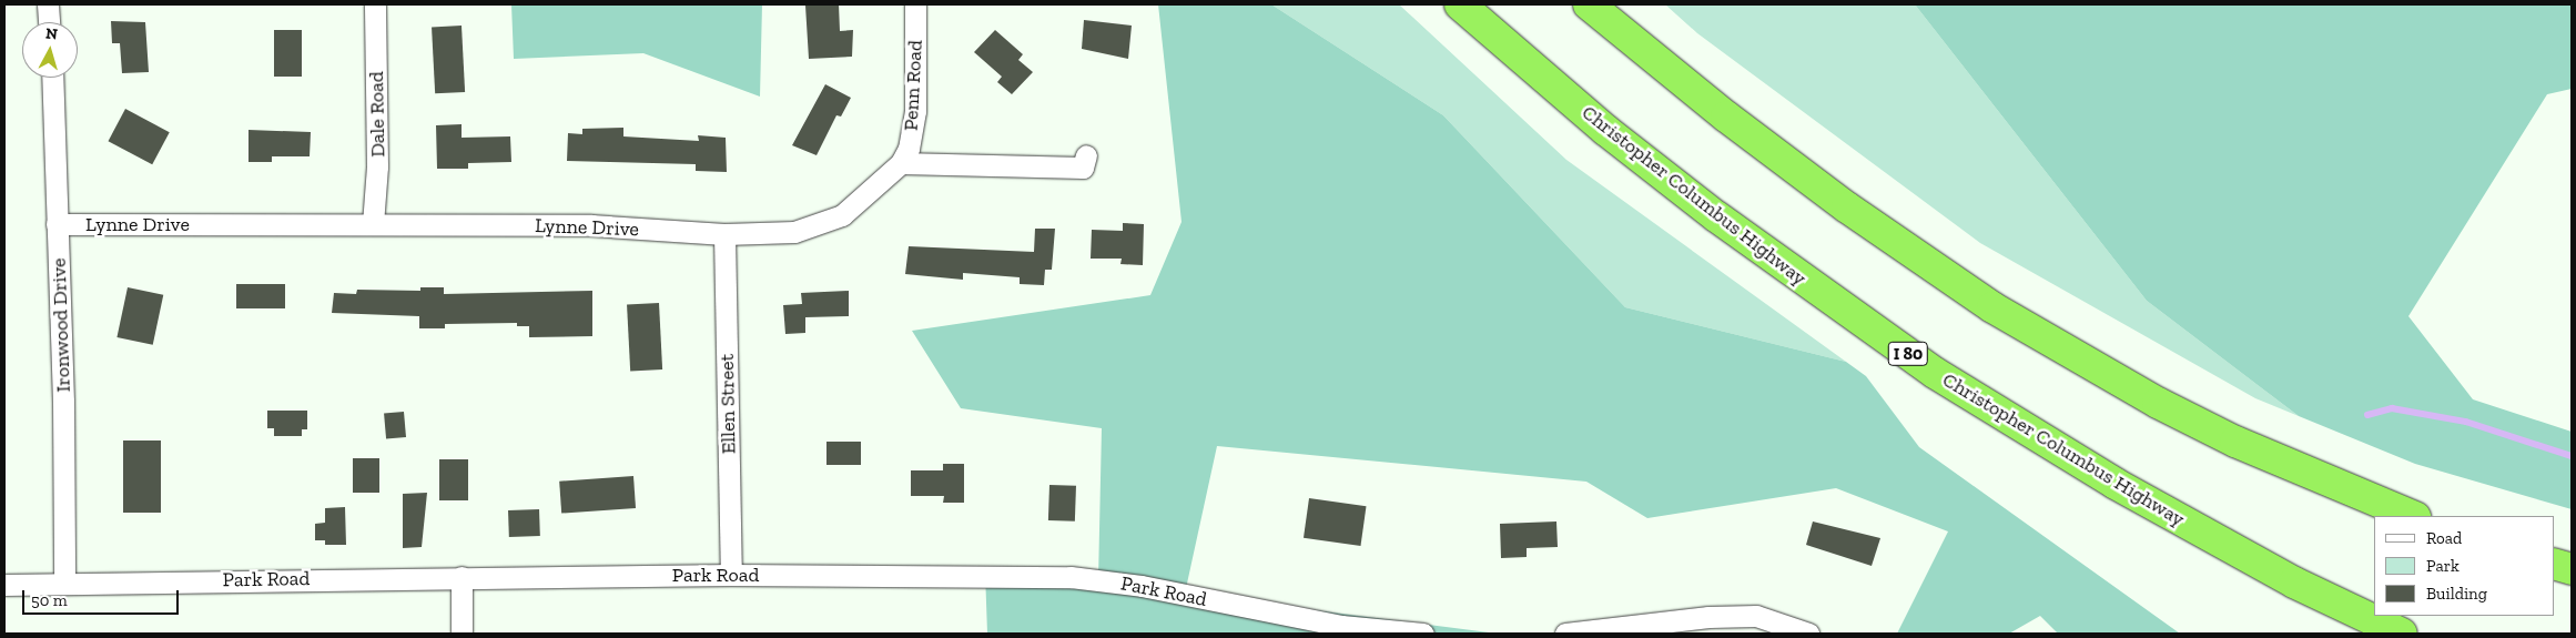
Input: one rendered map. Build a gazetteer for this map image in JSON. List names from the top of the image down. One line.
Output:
{"streets":{"highway":["Christopher Columbus Highway","I 80"],"street":["Penn Road","Dale Road","Lynne Drive","Ironwood Drive","Ellen Street","Park Road"]},"crossings":[["Penn Road","Lynne Drive"],["Dale Road","Lynne Drive"],["Lynne Drive","Ironwood Drive"],["Lynne Drive","Ellen Street"],["Ironwood Drive","Park Road"],["Ellen Street","Park Road"]],"legend":["Road","Park","Building"],"scale_bar":"50 m","north":"top"}
